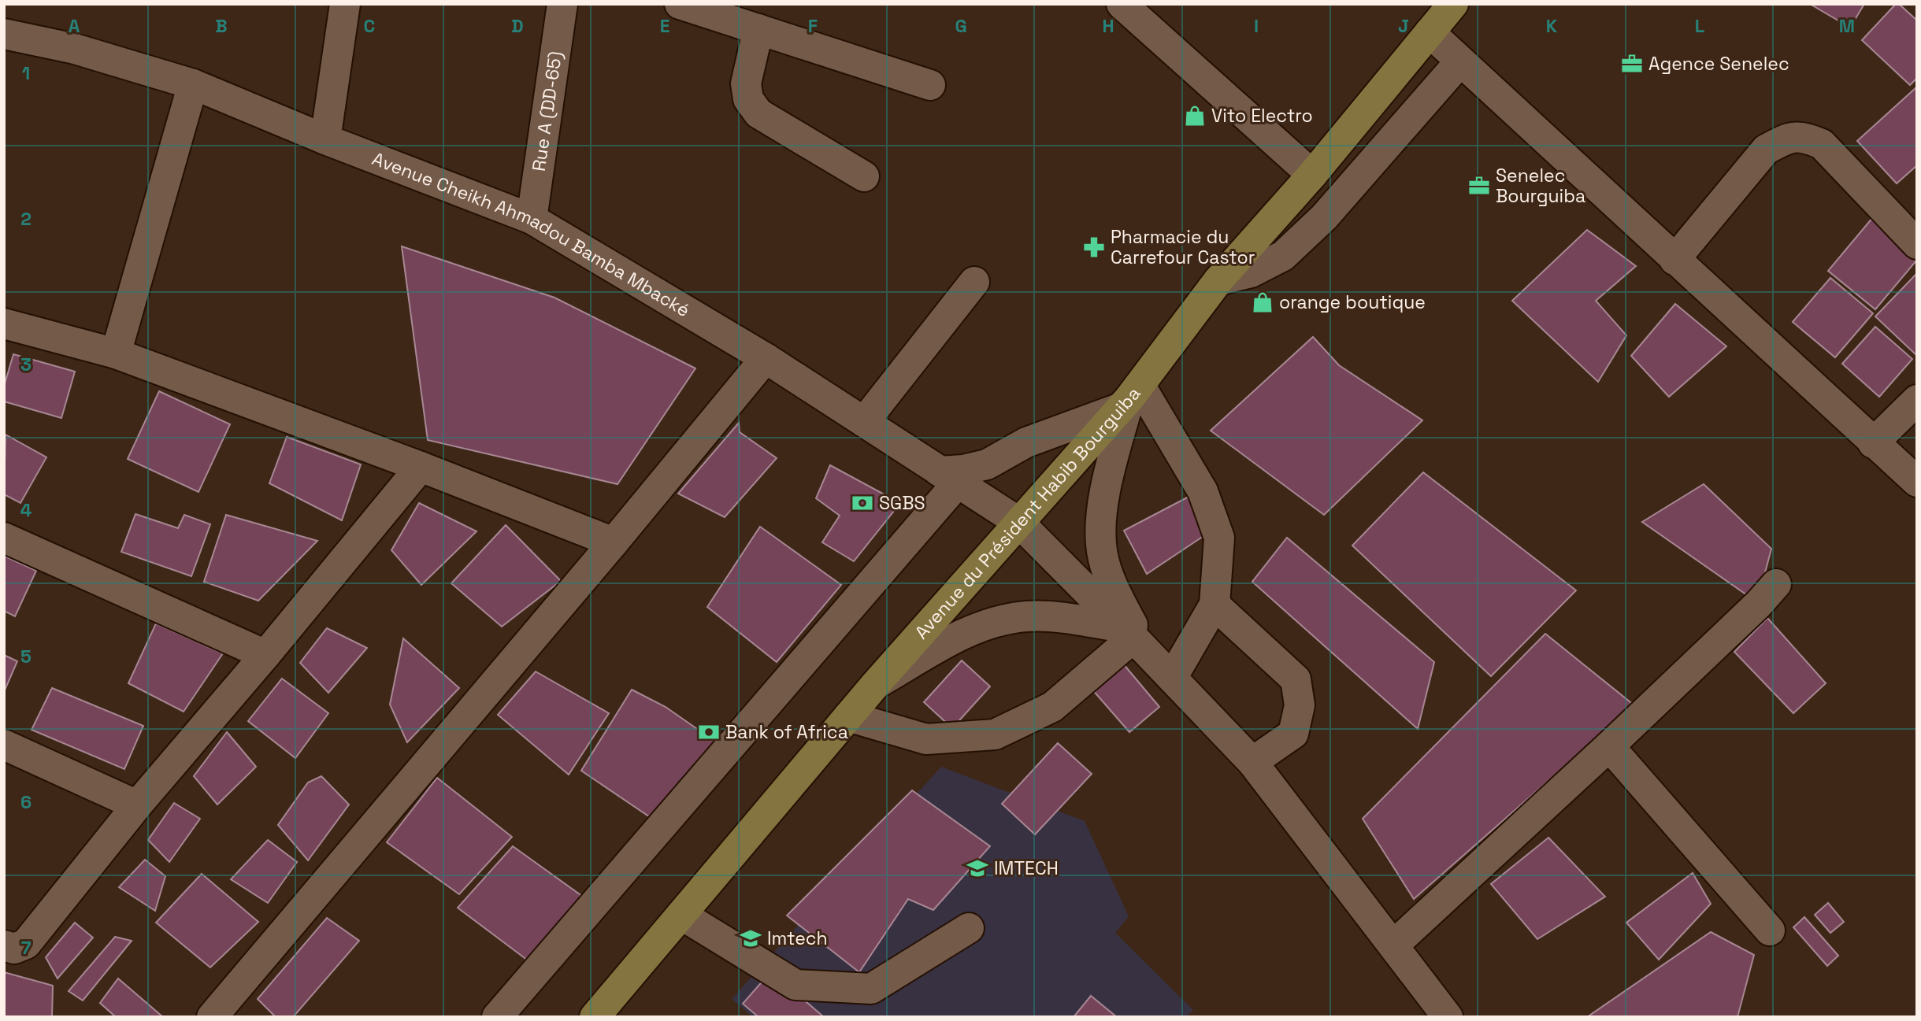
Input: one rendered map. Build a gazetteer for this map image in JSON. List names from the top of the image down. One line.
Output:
{"streets":{"main road":["Avenue du Président Habib Bourguiba"],"street":["Rue A (DD-65)","Avenue Cheikh Ahmadou Bamba Mbacké"]},"crossings":[["Rue A (DD-65)","Avenue Cheikh Ahmadou Bamba Mbacké"],["Avenue Cheikh Ahmadou Bamba Mbacké","Avenue du Président Habib Bourguiba"]],"places":{"office":["Agence Senelec","Senelec Bourguiba"],"shop":["Vito Electro","orange boutique"],"pharmacy":["Pharmacie du Carrefour Castor"],"bank":["SGBS","Bank of Africa"],"school or university":["IMTECH","Imtech"]},"grid":{"columns":["A","B","C","D","E","F","G","H","I","J","K","L","M"],"rows":["1","2","3","4","5","6","7"]}}
